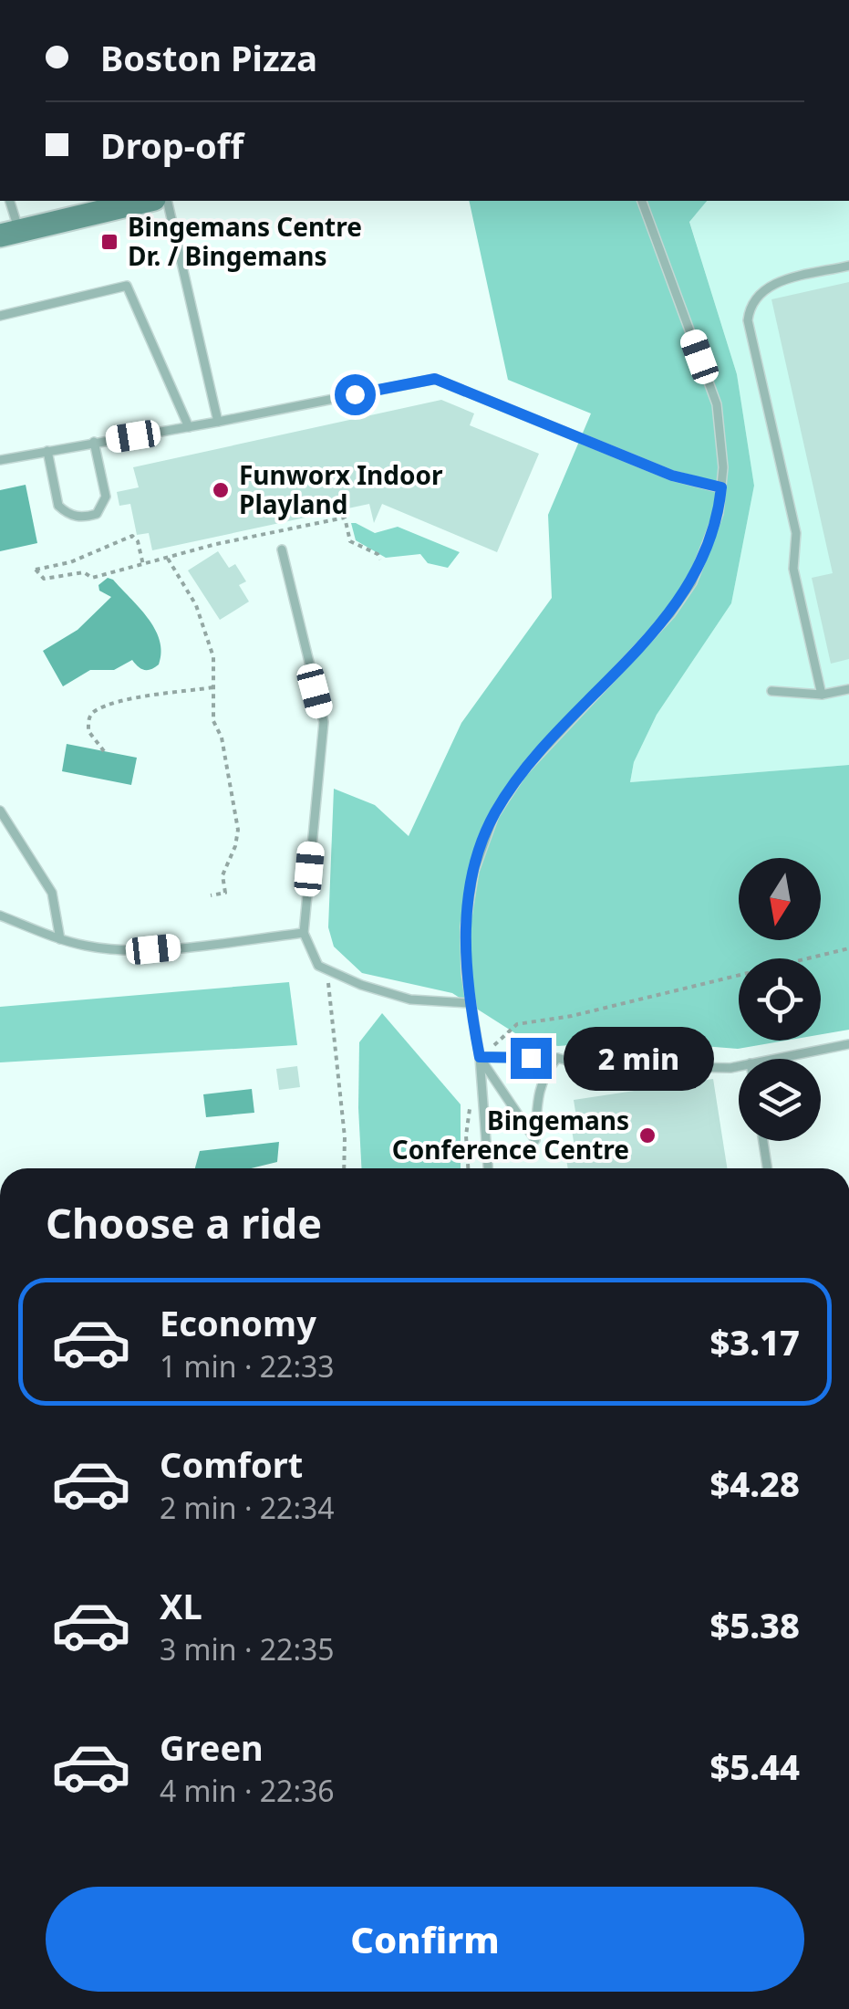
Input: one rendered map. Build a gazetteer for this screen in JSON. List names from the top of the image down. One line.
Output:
{"places":{"transit":["Bingemans Centre Dr. / Bingemans"],"other":["Funworx Indoor Playland","Bingemans Conference Centre"]},"north":"bottom","page":{"banner":["Boston Pizza","Drop-off"],"bubble":"2 min","heading":"Choose a ride","list":[{"name":"Economy","note":"1 min · 22:33","value":"$3.17"},{"name":"Comfort","note":"2 min · 22:34","value":"$4.28"},{"name":"XL","note":"3 min · 22:35","value":"$5.38"},{"name":"Green","note":"4 min · 22:36","value":"$5.44"}],"buttons":"Confirm"}}
